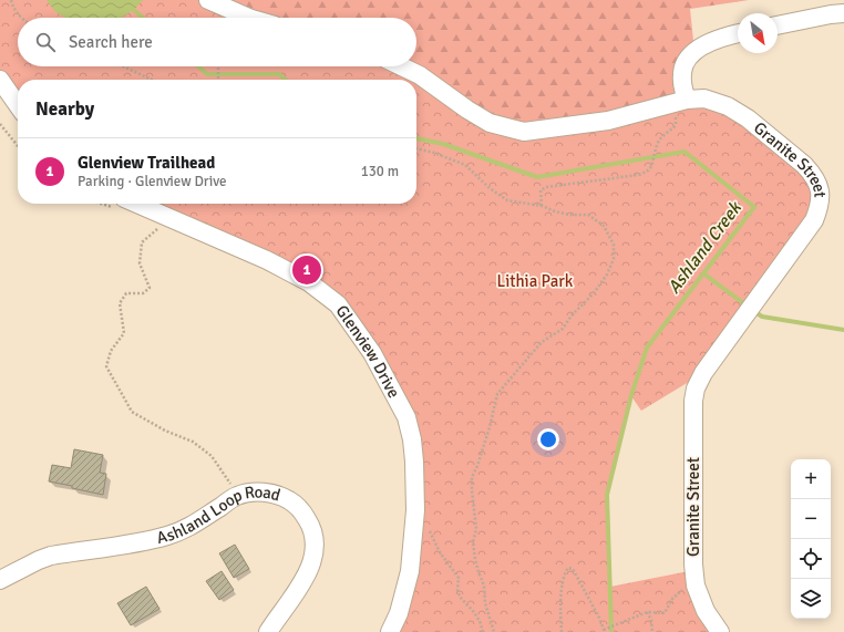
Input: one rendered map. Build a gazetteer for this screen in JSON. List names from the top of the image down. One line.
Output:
{"streets":{"street":["Granite Street","Glenview Drive","Ashland Loop Road"]},"water":["Ashland Creek"],"parks":["Lithia Park"],"north":"bottom right","page":{"search":"Search here","heading":"Nearby","list":[{"mark":"1","name":"Glenview Trailhead","note":"Parking · Glenview Drive","value":"130 m"}],"pins":"1","map_buttons":["+","−"]}}
